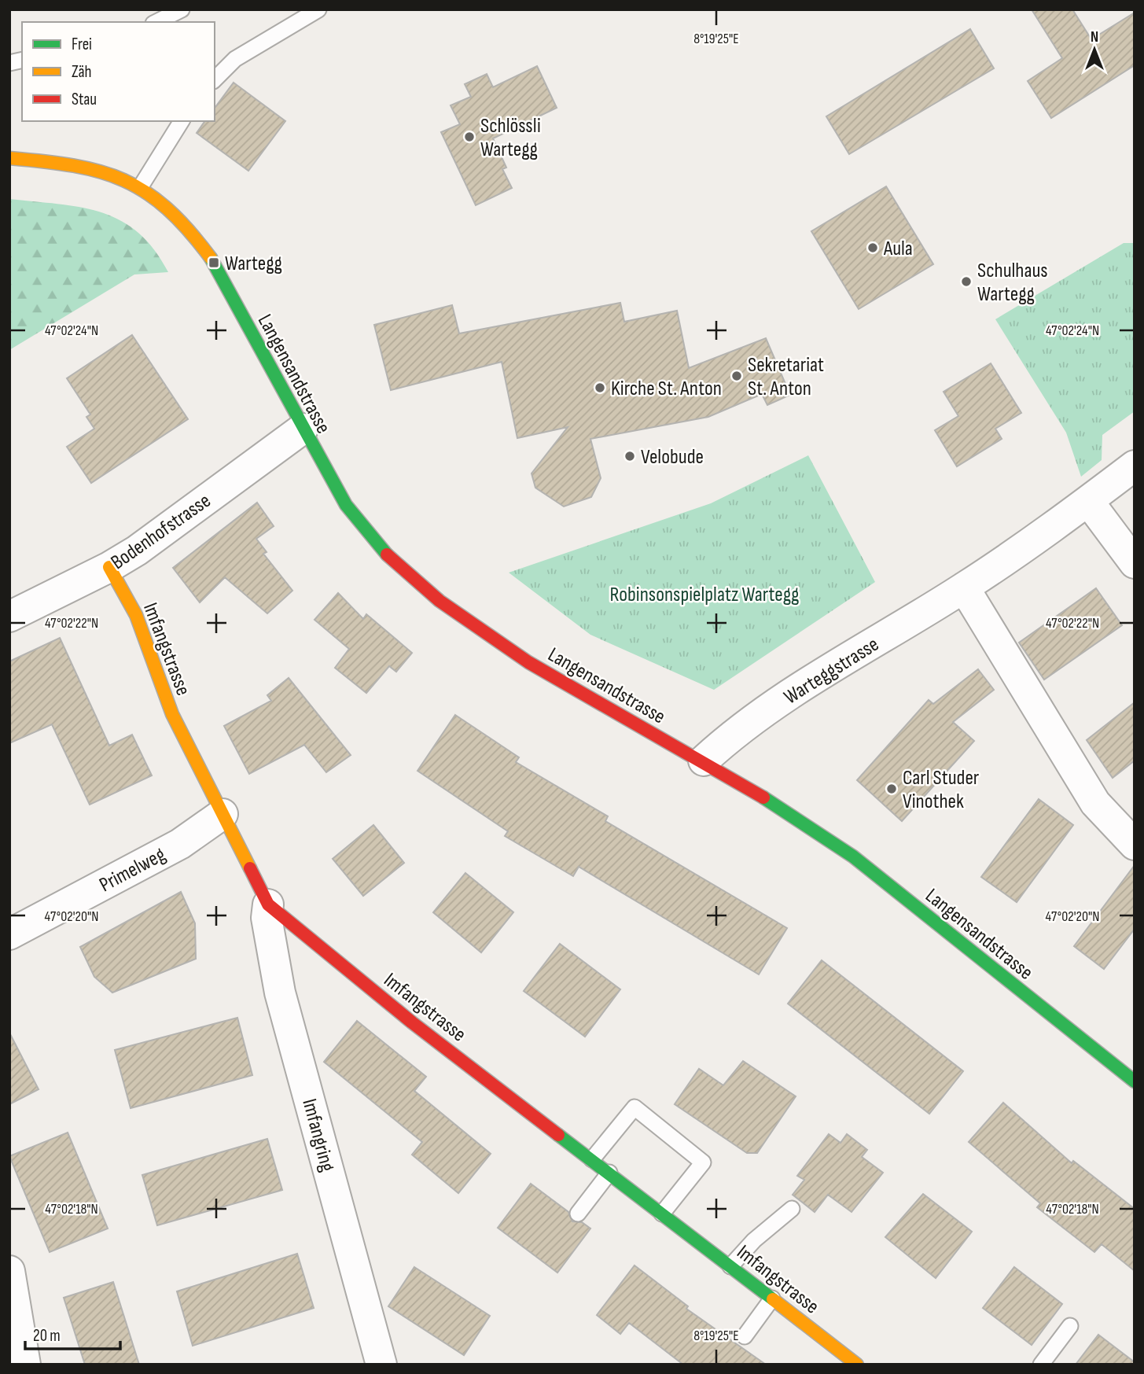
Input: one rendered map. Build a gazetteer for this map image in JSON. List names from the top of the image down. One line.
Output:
{"streets":{"street":["Langensandstrasse","Bodenhofstrasse","Imfangstrasse","Warteggstrasse","Primelweg","Imfangring"]},"crossings":[["Langensandstrasse","Bodenhofstrasse"],["Langensandstrasse","Warteggstrasse"],["Bodenhofstrasse","Imfangstrasse"],["Imfangstrasse","Primelweg"],["Imfangstrasse","Imfangring"]],"parks":["Robinsonspielplatz Wartegg"],"places":{"other":["Schlössli Wartegg","Aula","Schulhaus Wartegg","Sekretariat St. Anton","Kirche St. Anton","Velobude","Carl Studer Vinothek"],"transit":["Wartegg"]},"legend":["Frei","Zäh","Stau"],"scale_bar":"20 m","north":"top","coordinates":["8°19'25\"E","47°02'24\"N","47°02'22\"N","47°02'20\"N","47°02'18\"N"]}
